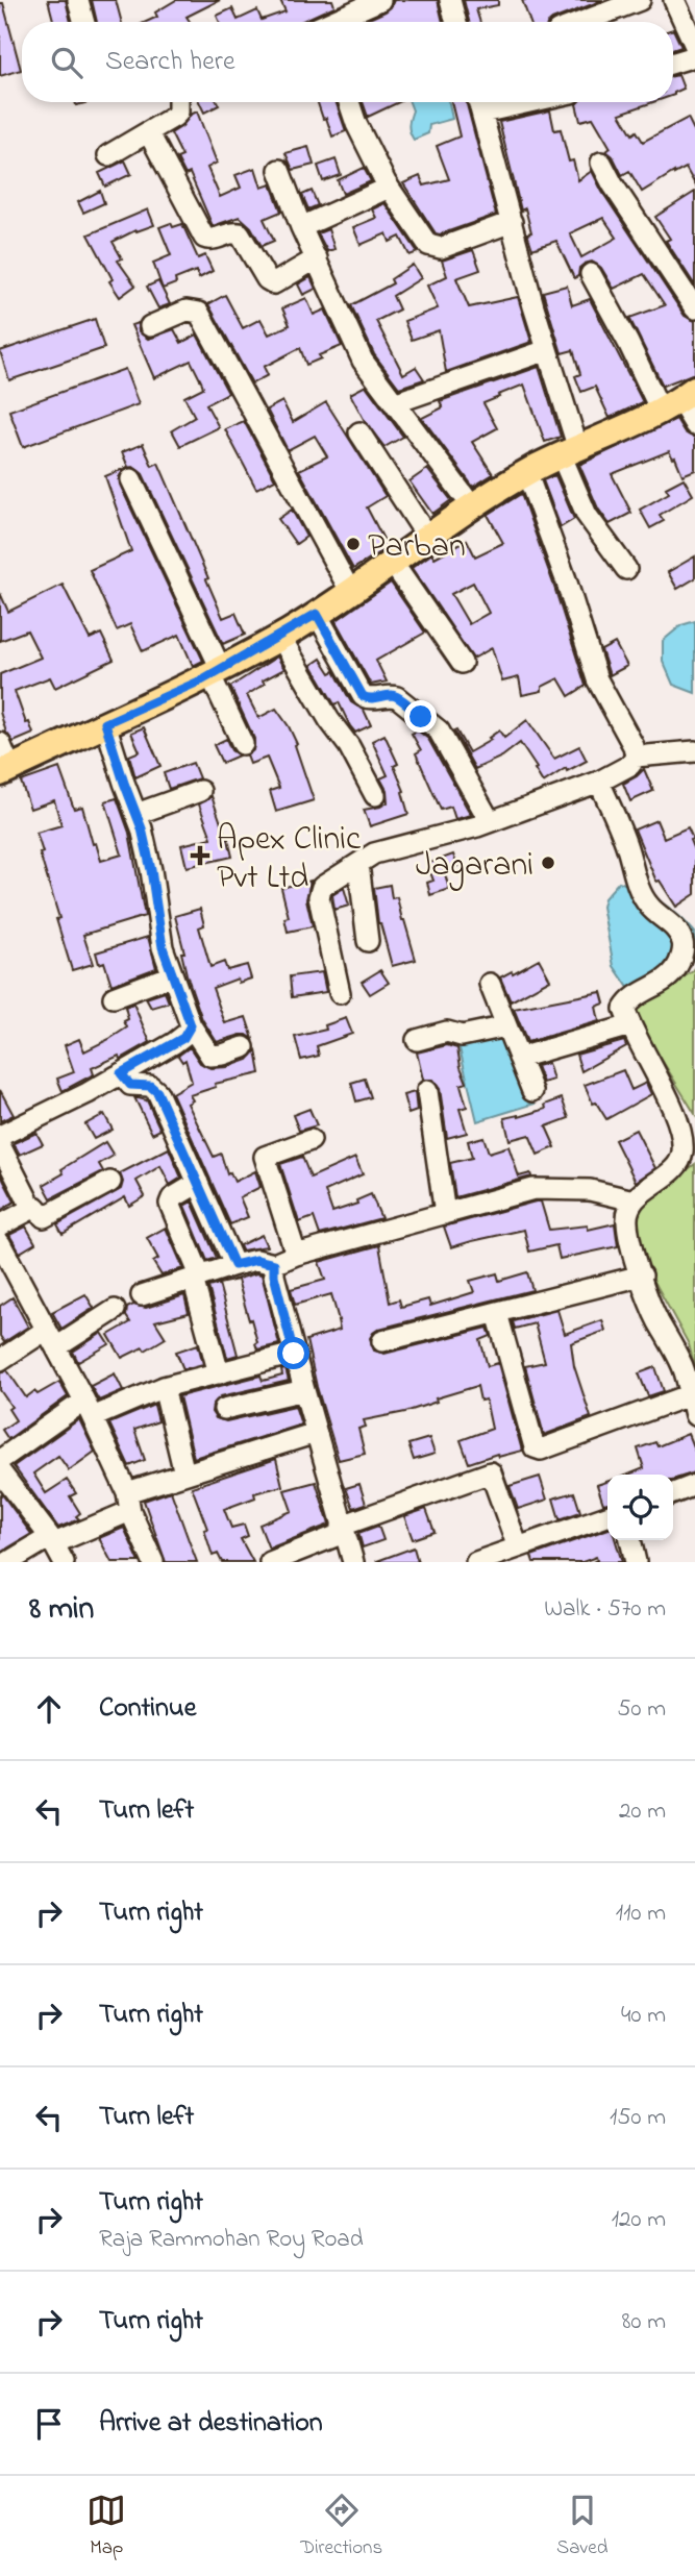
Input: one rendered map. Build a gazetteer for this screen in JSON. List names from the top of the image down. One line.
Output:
{"places":{"other":["Parban","Jagarani"],"health":["Apex Clinic Pvt Ltd"]},"page":{"search":"Search here","heading":["8 min","Walk · 570 m"],"list":[["Continue","50 m"],["Turn left","20 m"],["Turn right","110 m"],["Turn right","40 m"],["Turn left","150 m"],["Turn right","Raja Rammohan Roy Road","120 m"],["Turn right","80 m"],"Arrive at destination"],"nav":["Map","Directions","Saved"]}}
